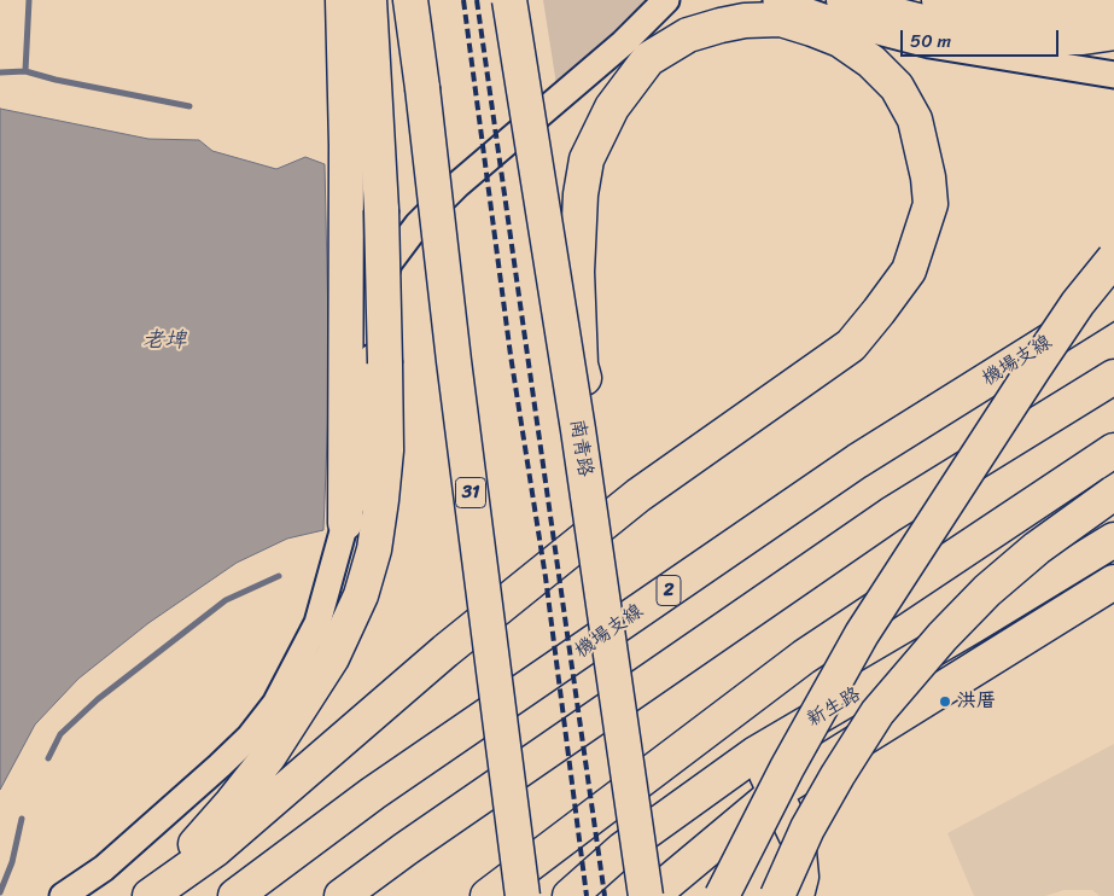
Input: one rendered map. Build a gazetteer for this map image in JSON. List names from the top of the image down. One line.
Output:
{"streets":{"main road":["機場支線","南青路","31","2","新生路"]},"water":["老埤"],"places":["洪厝"],"scale_bar":"50 m"}
